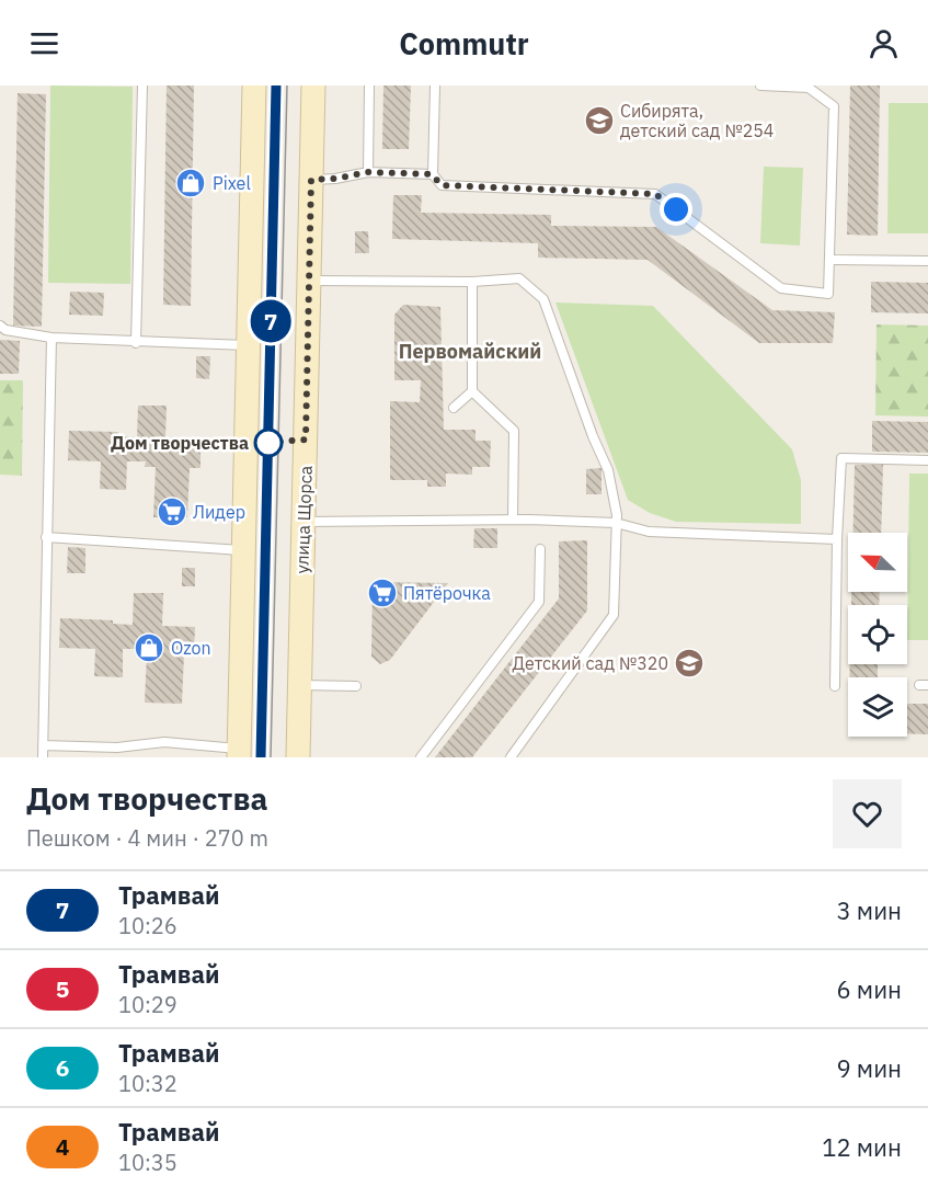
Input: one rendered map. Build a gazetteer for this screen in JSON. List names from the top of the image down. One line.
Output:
{"streets":{"main road":["улица Щорса"]},"districts":["Первомайский"],"places":{"school or university":["Сибирята, детский сад №254","Детский сад №320"],"shop":["Pixel","Ozon"],"other":["Дом творчества"],"supermarket":["Лидер","Пятёрочка"]},"lines":["tram line 7"],"north":"top left","page":{"header":"Commutr","on_map":"7","heading":["Дом творчества","Пешком · 4 мин · 270 m"],"list":[{"mark":"7","name":"Трамвай","note":"10:26","value":"3 мин"},{"mark":"5","name":"Трамвай","note":"10:29","value":"6 мин"},{"mark":"6","name":"Трамвай","note":"10:32","value":"9 мин"},{"mark":"4","name":"Трамвай","note":"10:35","value":"12 мин"}]}}
